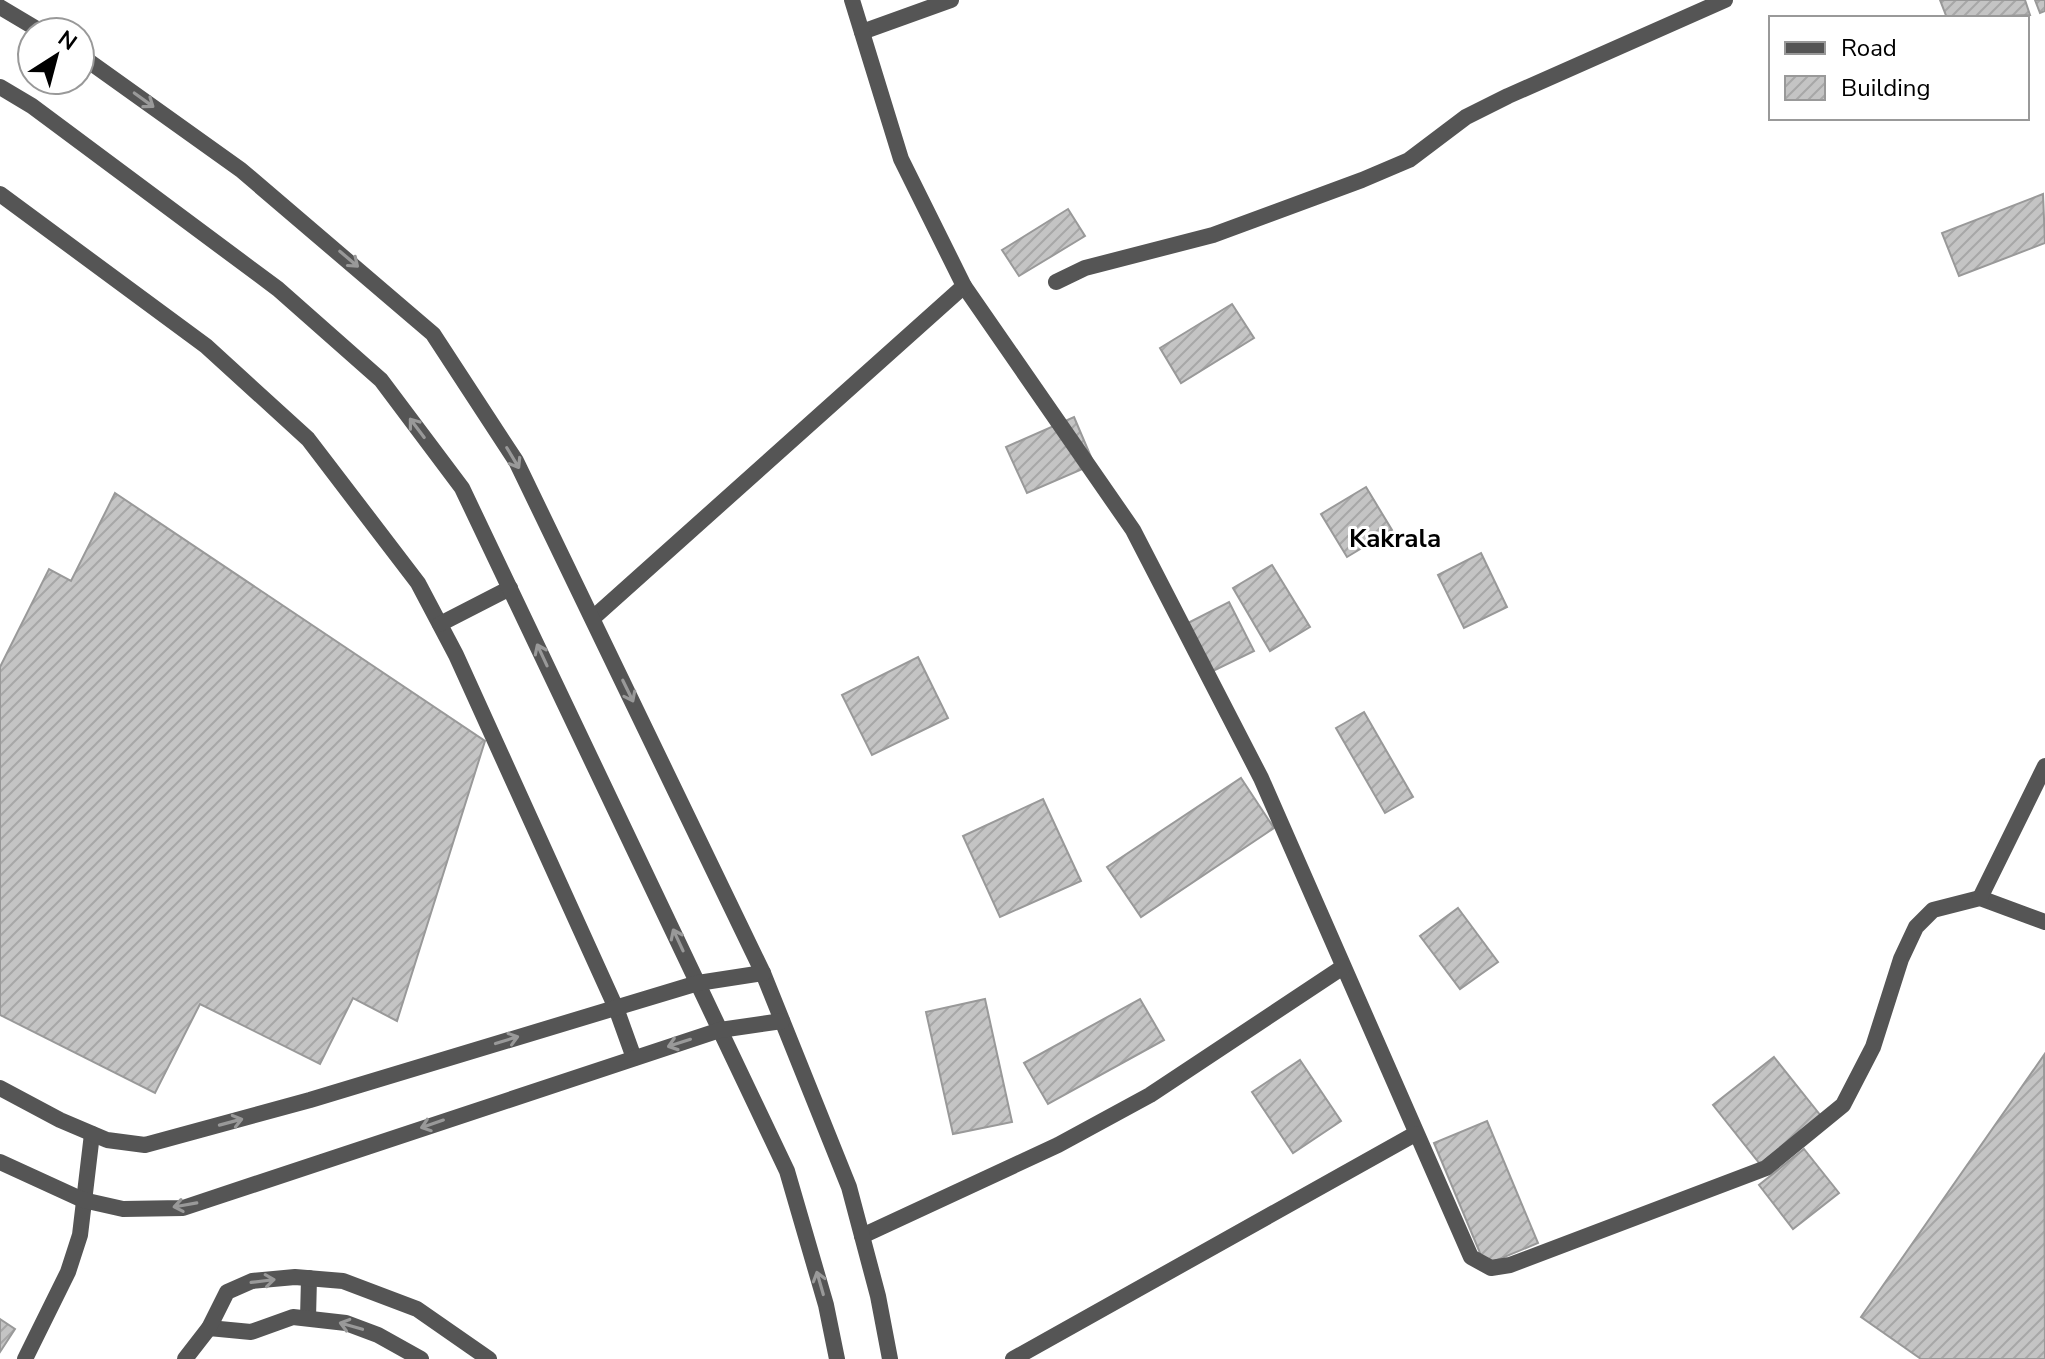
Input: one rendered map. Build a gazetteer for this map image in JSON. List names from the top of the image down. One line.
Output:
{"districts":["Kakrala"],"legend":["Road","Building"],"north":"top right"}
